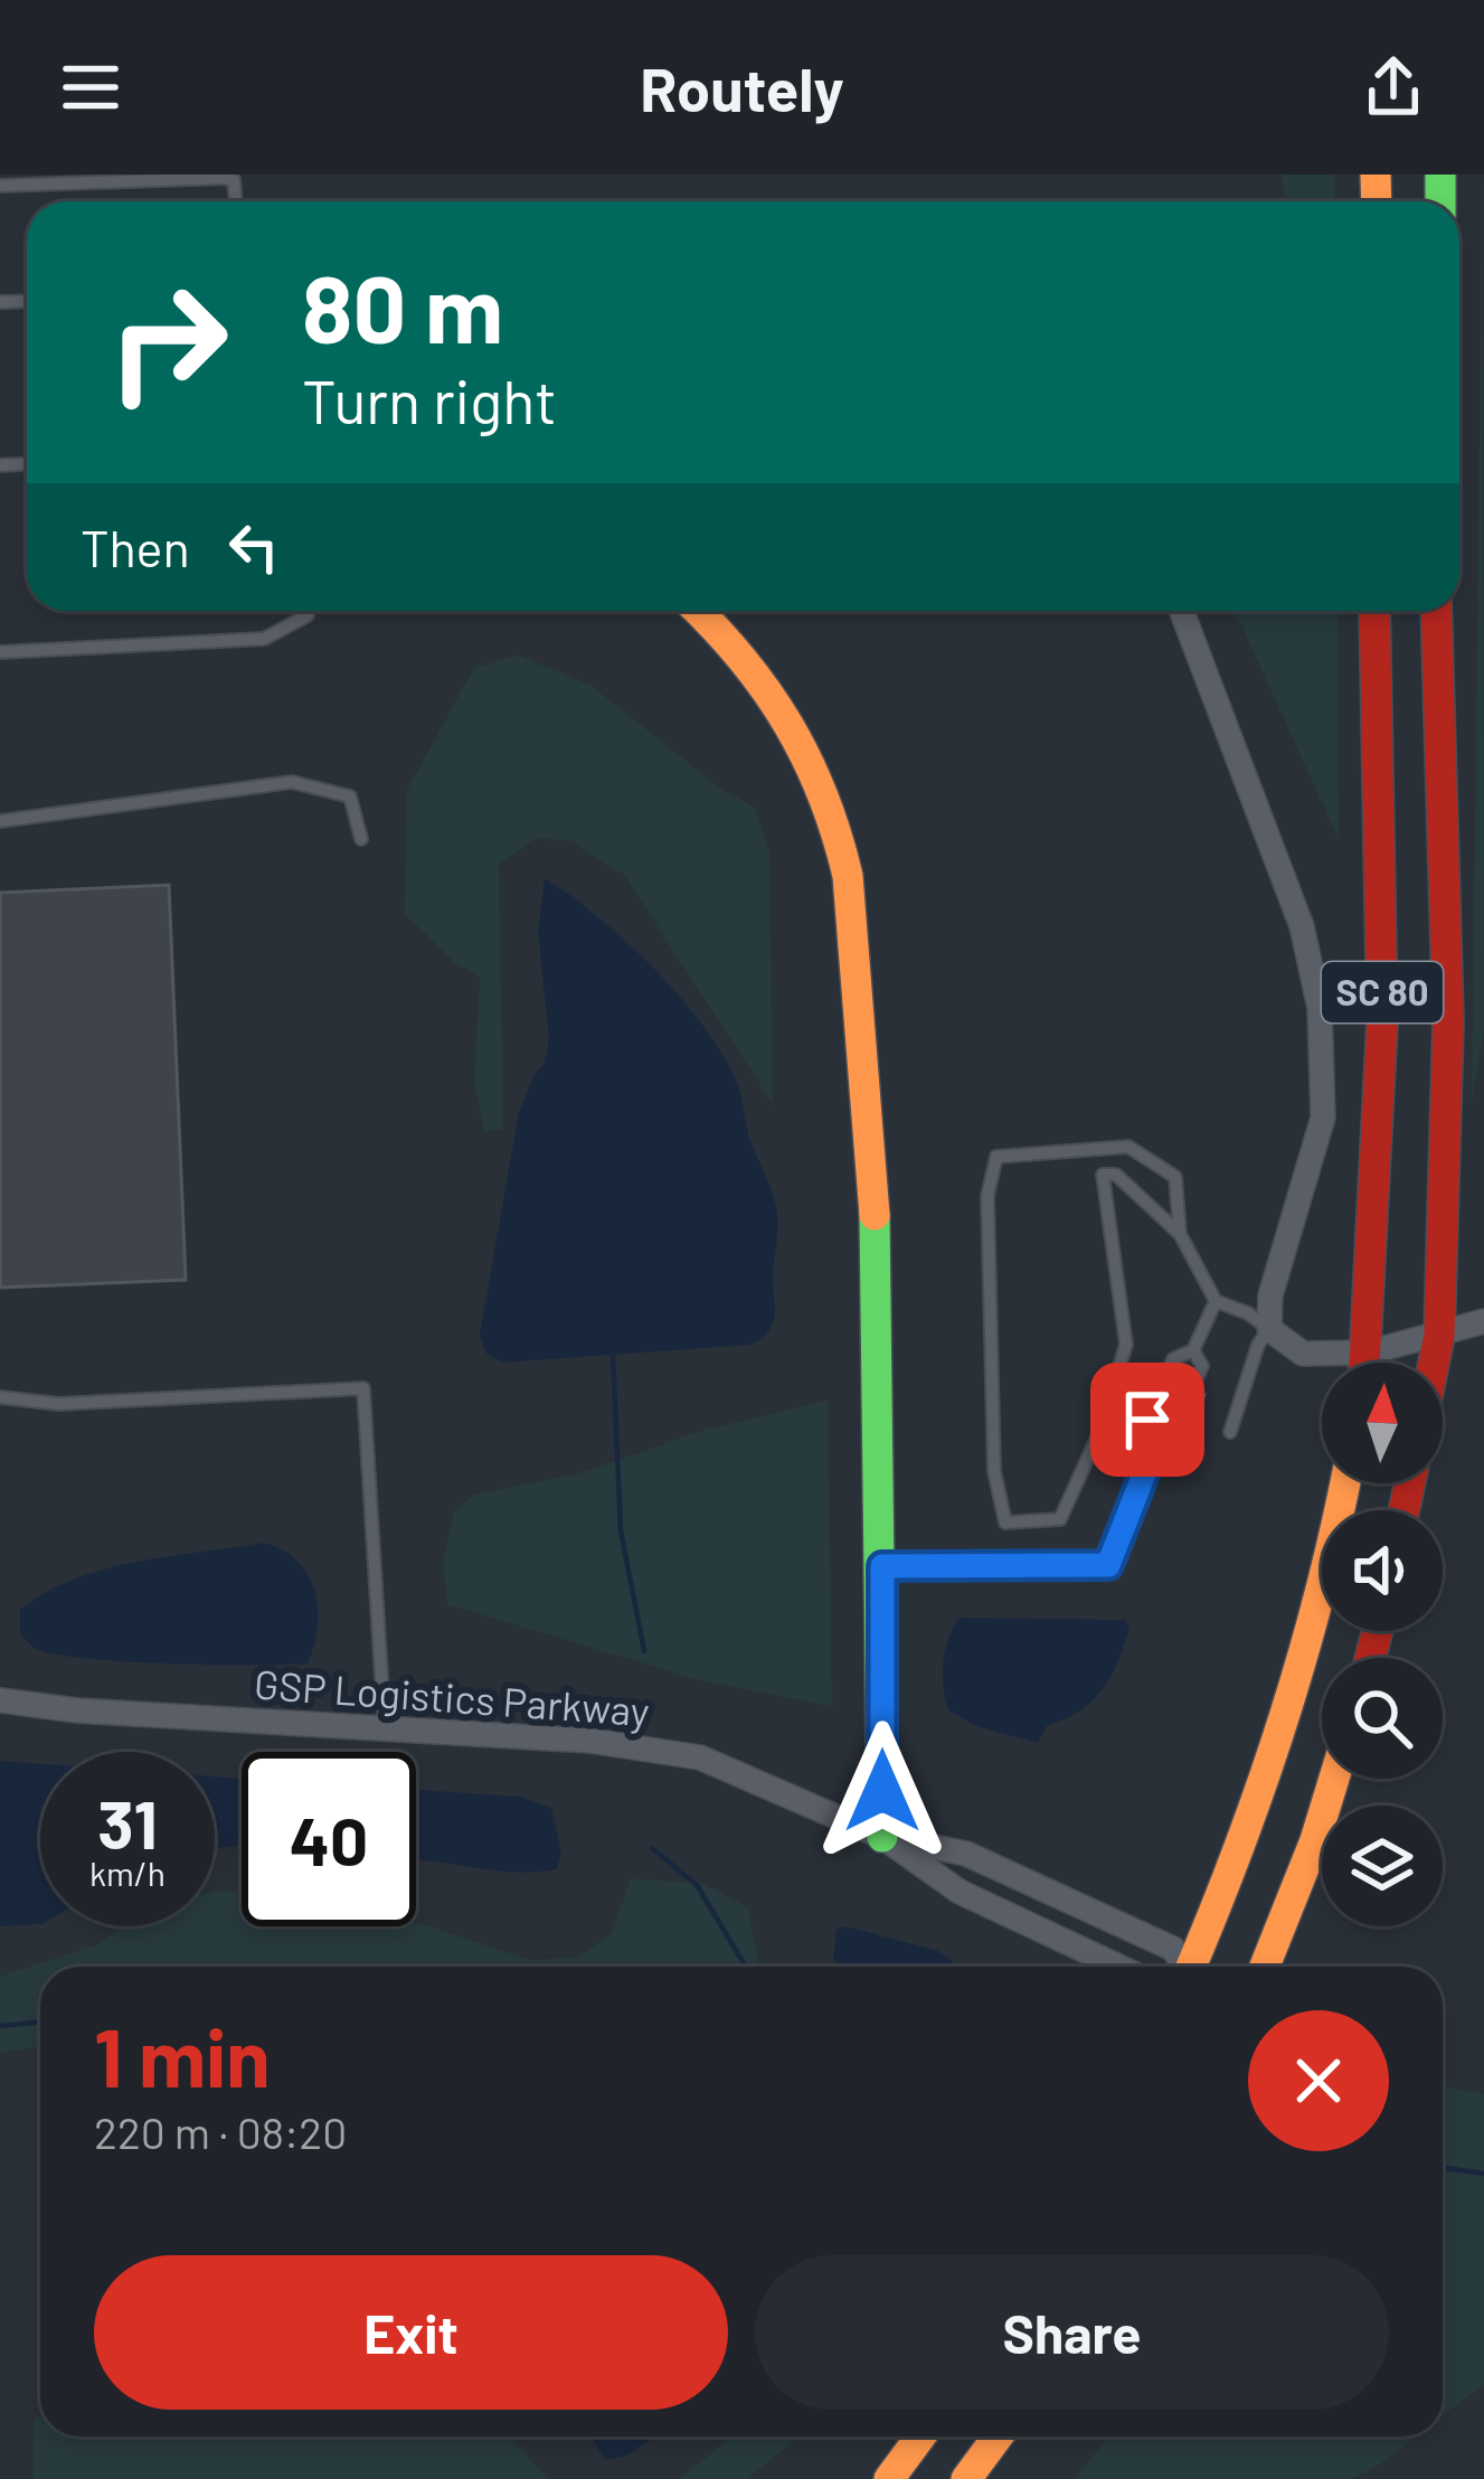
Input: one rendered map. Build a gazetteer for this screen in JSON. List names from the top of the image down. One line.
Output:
{"streets":{"main road":["SC 80"],"street":["GSP Logistics Parkway"]},"north":"top","page":{"header":"Routely","turn":["80 m","Turn right"],"then":"Then","speed":"31 km/h","limit":"40","heading":["1 min","220 m · 08:20"],"buttons":["Exit","Share"]}}
